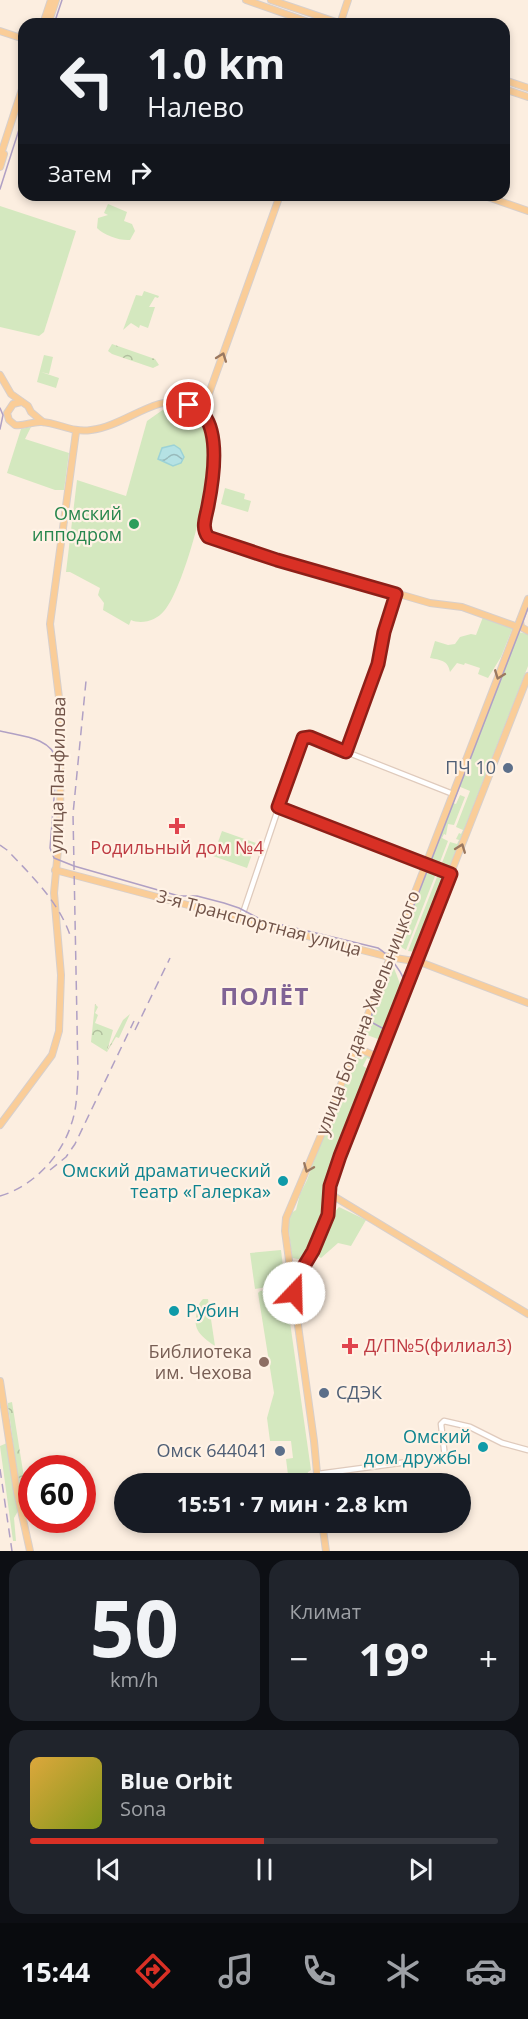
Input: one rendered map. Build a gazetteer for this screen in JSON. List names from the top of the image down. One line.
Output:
{"streets":{"main road":["улица Панфилова","3-я Транспортная улица","улица Богдана Хмельницкого"]},"crossings":[["улица Панфилова","3-я Транспортная улица"],["3-я Транспортная улица","улица Богдана Хмельницкого"]],"districts":["ПОЛЁТ"],"places":{"other":["Омский ипподром","ПЧ 10","Омский драматический театр «Галерка»","Рубин","Библиотека им. Чехова","СДЭК","Омский дом дружбы","Омск 644041"],"health":["Родильный дом №4","Д/П№5(филиал3)"]},"page":{"turn":["1.0 km","Налево"],"then":"Затем","limit":"60","trip":"15:51 · 7 мин · 2.8 km","tile":[["50","km/h"],"Климат"],"heat":["−","19°","+"],"song":["Blue Orbit","Sona"],"tabs":"15:44"}}
